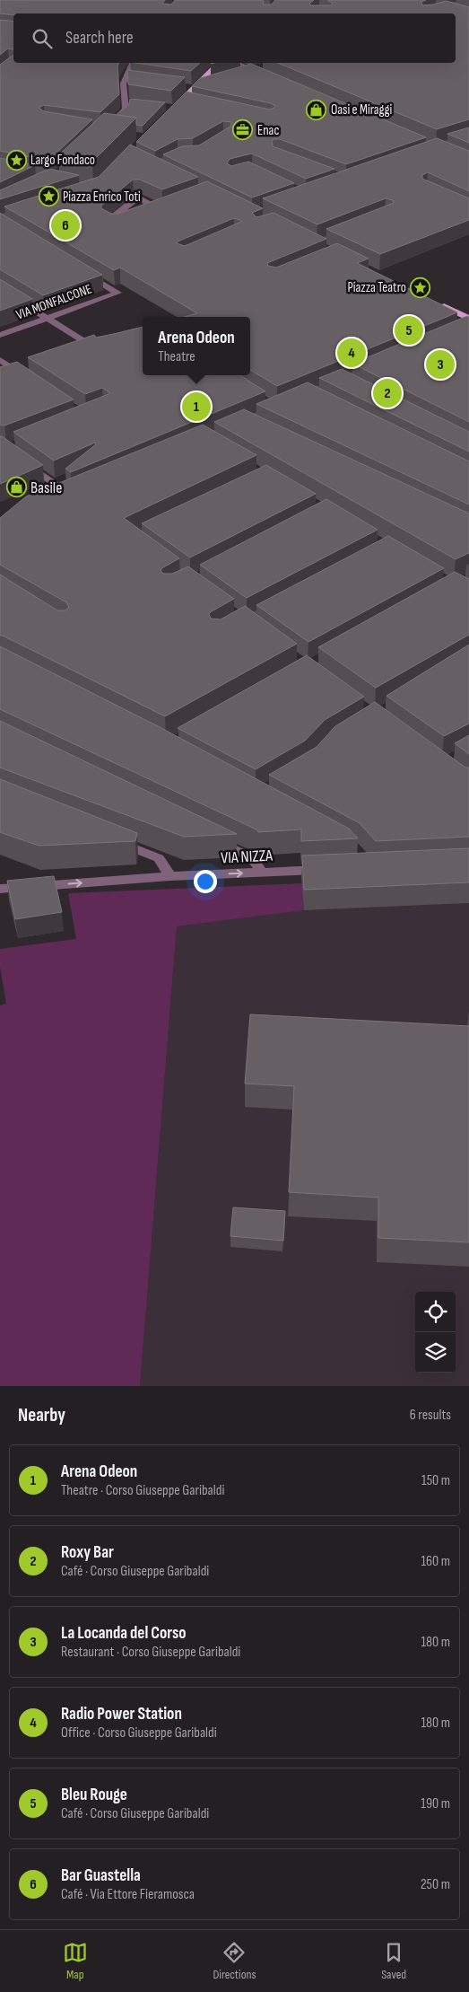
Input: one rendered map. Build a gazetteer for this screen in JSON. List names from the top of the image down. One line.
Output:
{"streets":{"street":["VIA MONFALCONE","VIA NIZZA"]},"one_way":["VIA NIZZA"],"places":{"shop":["Oasi e Miraggi","Basile"],"office":["Enac"],"place":["Largo Fondaco","Piazza Enrico Toti","Piazza Teatro"]},"page":{"search":"Search here","pins":["6","5","4","3","2","1"],"popup":["Arena Odeon","Theatre"],"heading":["Nearby","6 results"],"list":[{"mark":"1","name":"Arena Odeon","note":"Theatre · Corso Giuseppe Garibaldi","value":"150 m"},{"mark":"2","name":"Roxy Bar","note":"Café · Corso Giuseppe Garibaldi","value":"160 m"},{"mark":"3","name":"La Locanda del Corso","note":"Restaurant · Corso Giuseppe Garibaldi","value":"180 m"},{"mark":"4","name":"Radio Power Station","note":"Office · Corso Giuseppe Garibaldi","value":"180 m"},{"mark":"5","name":"Bleu Rouge","note":"Café · Corso Giuseppe Garibaldi","value":"190 m"},{"mark":"6","name":"Bar Guastella","note":"Café · Via Ettore Fieramosca","value":"250 m"}],"nav":["Map","Directions","Saved"]}}
